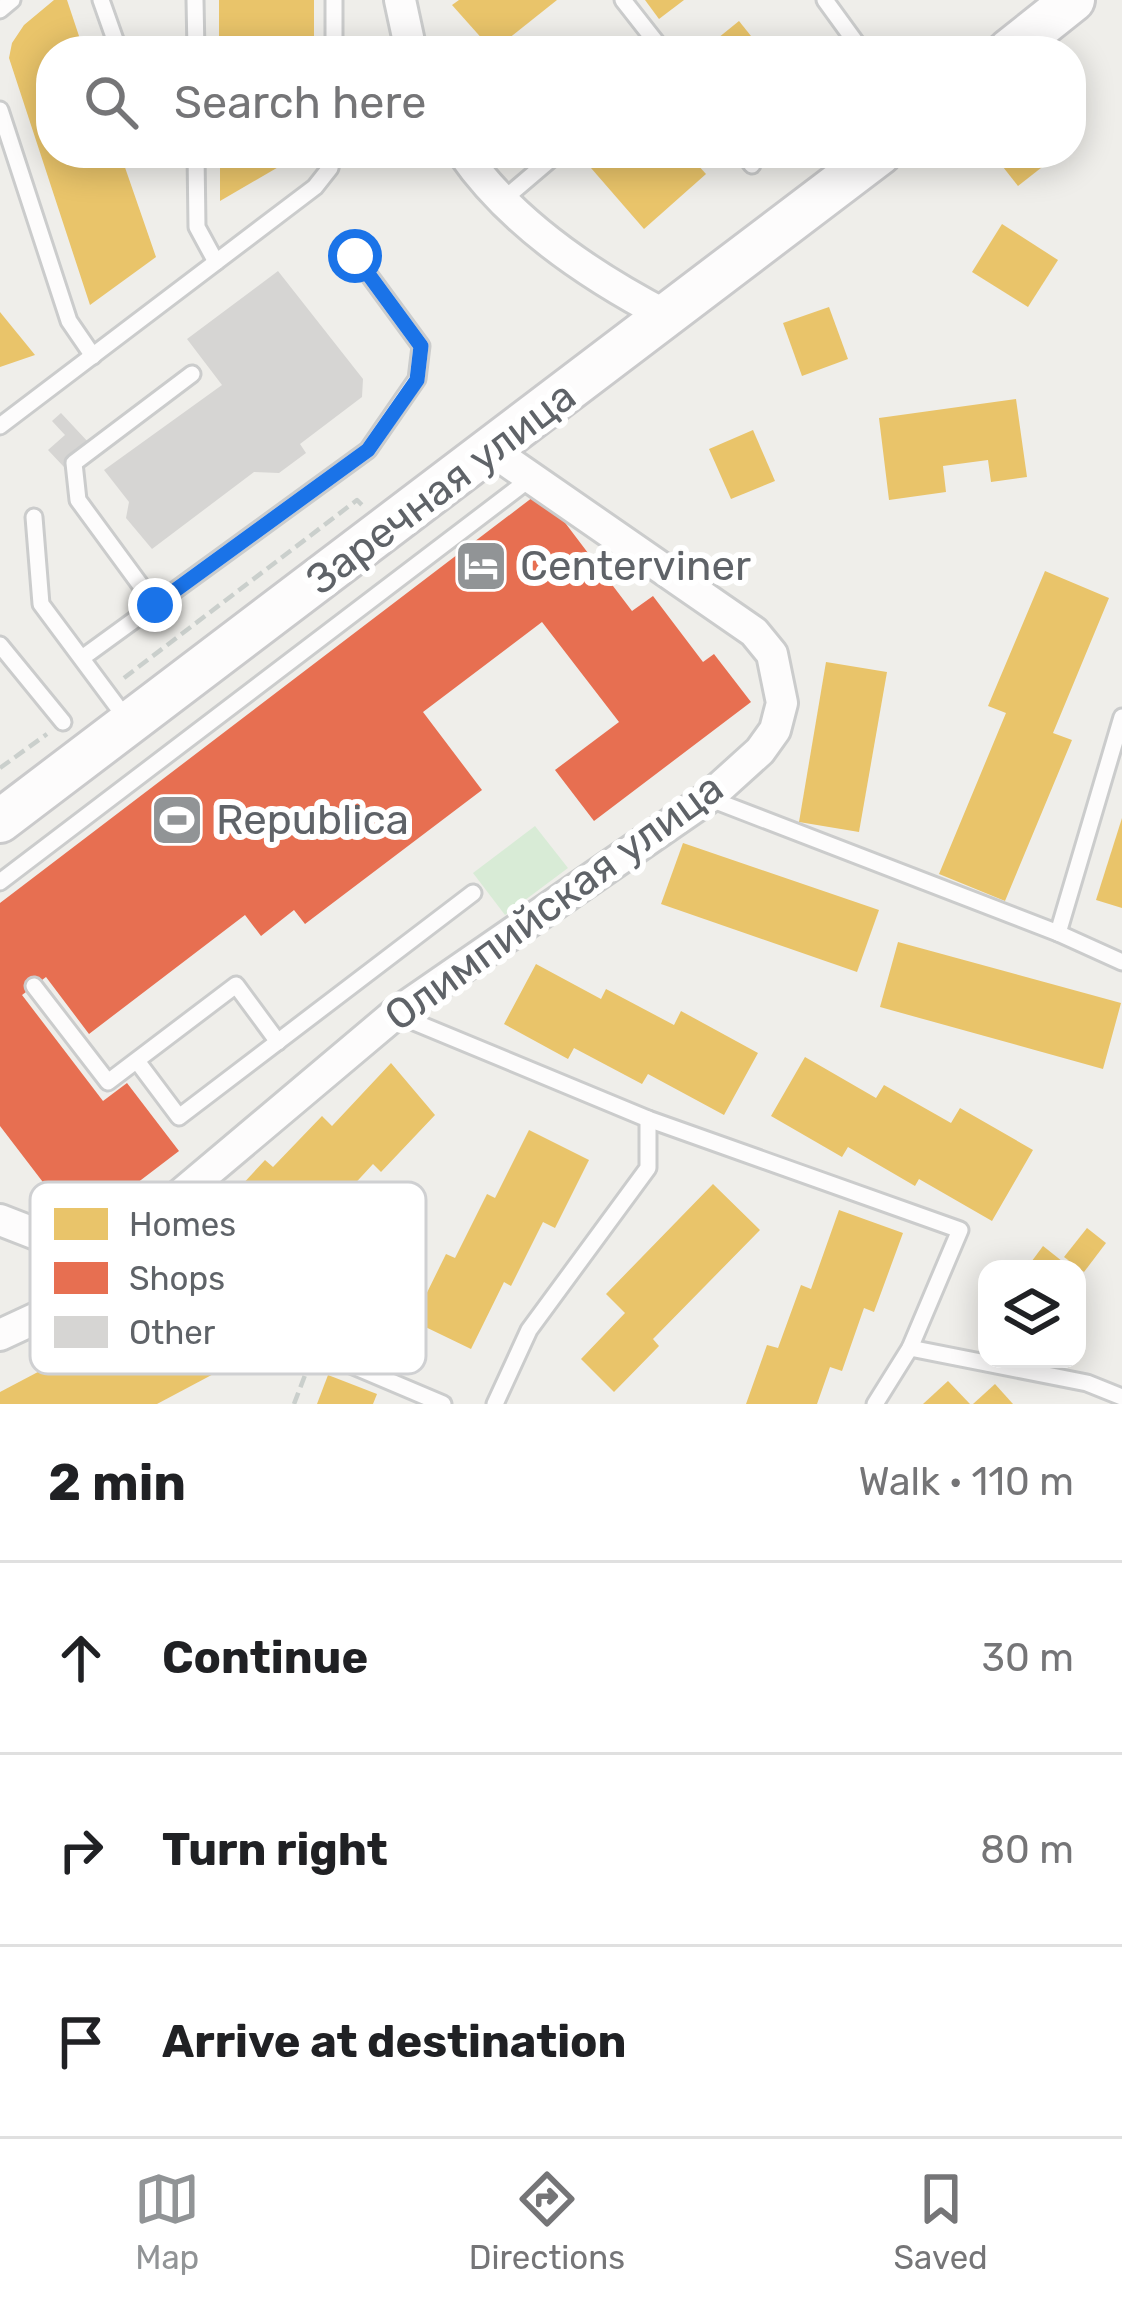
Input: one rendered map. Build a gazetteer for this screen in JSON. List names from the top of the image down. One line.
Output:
{"streets":{"main road":["Заречная улица"],"street":["Олимпийская улица"]},"crossings":[["Заречная улица","Олимпийская улица"]],"places":{"hotel":["Centerviner"],"sports":["Republica"]},"legend":["Homes","Shops","Other"],"page":{"search":"Search here","heading":["2 min","Walk · 110 m"],"list":[["Continue","30 m"],["Turn right","80 m"],"Arrive at destination"],"nav":["Map","Directions","Saved"]}}
